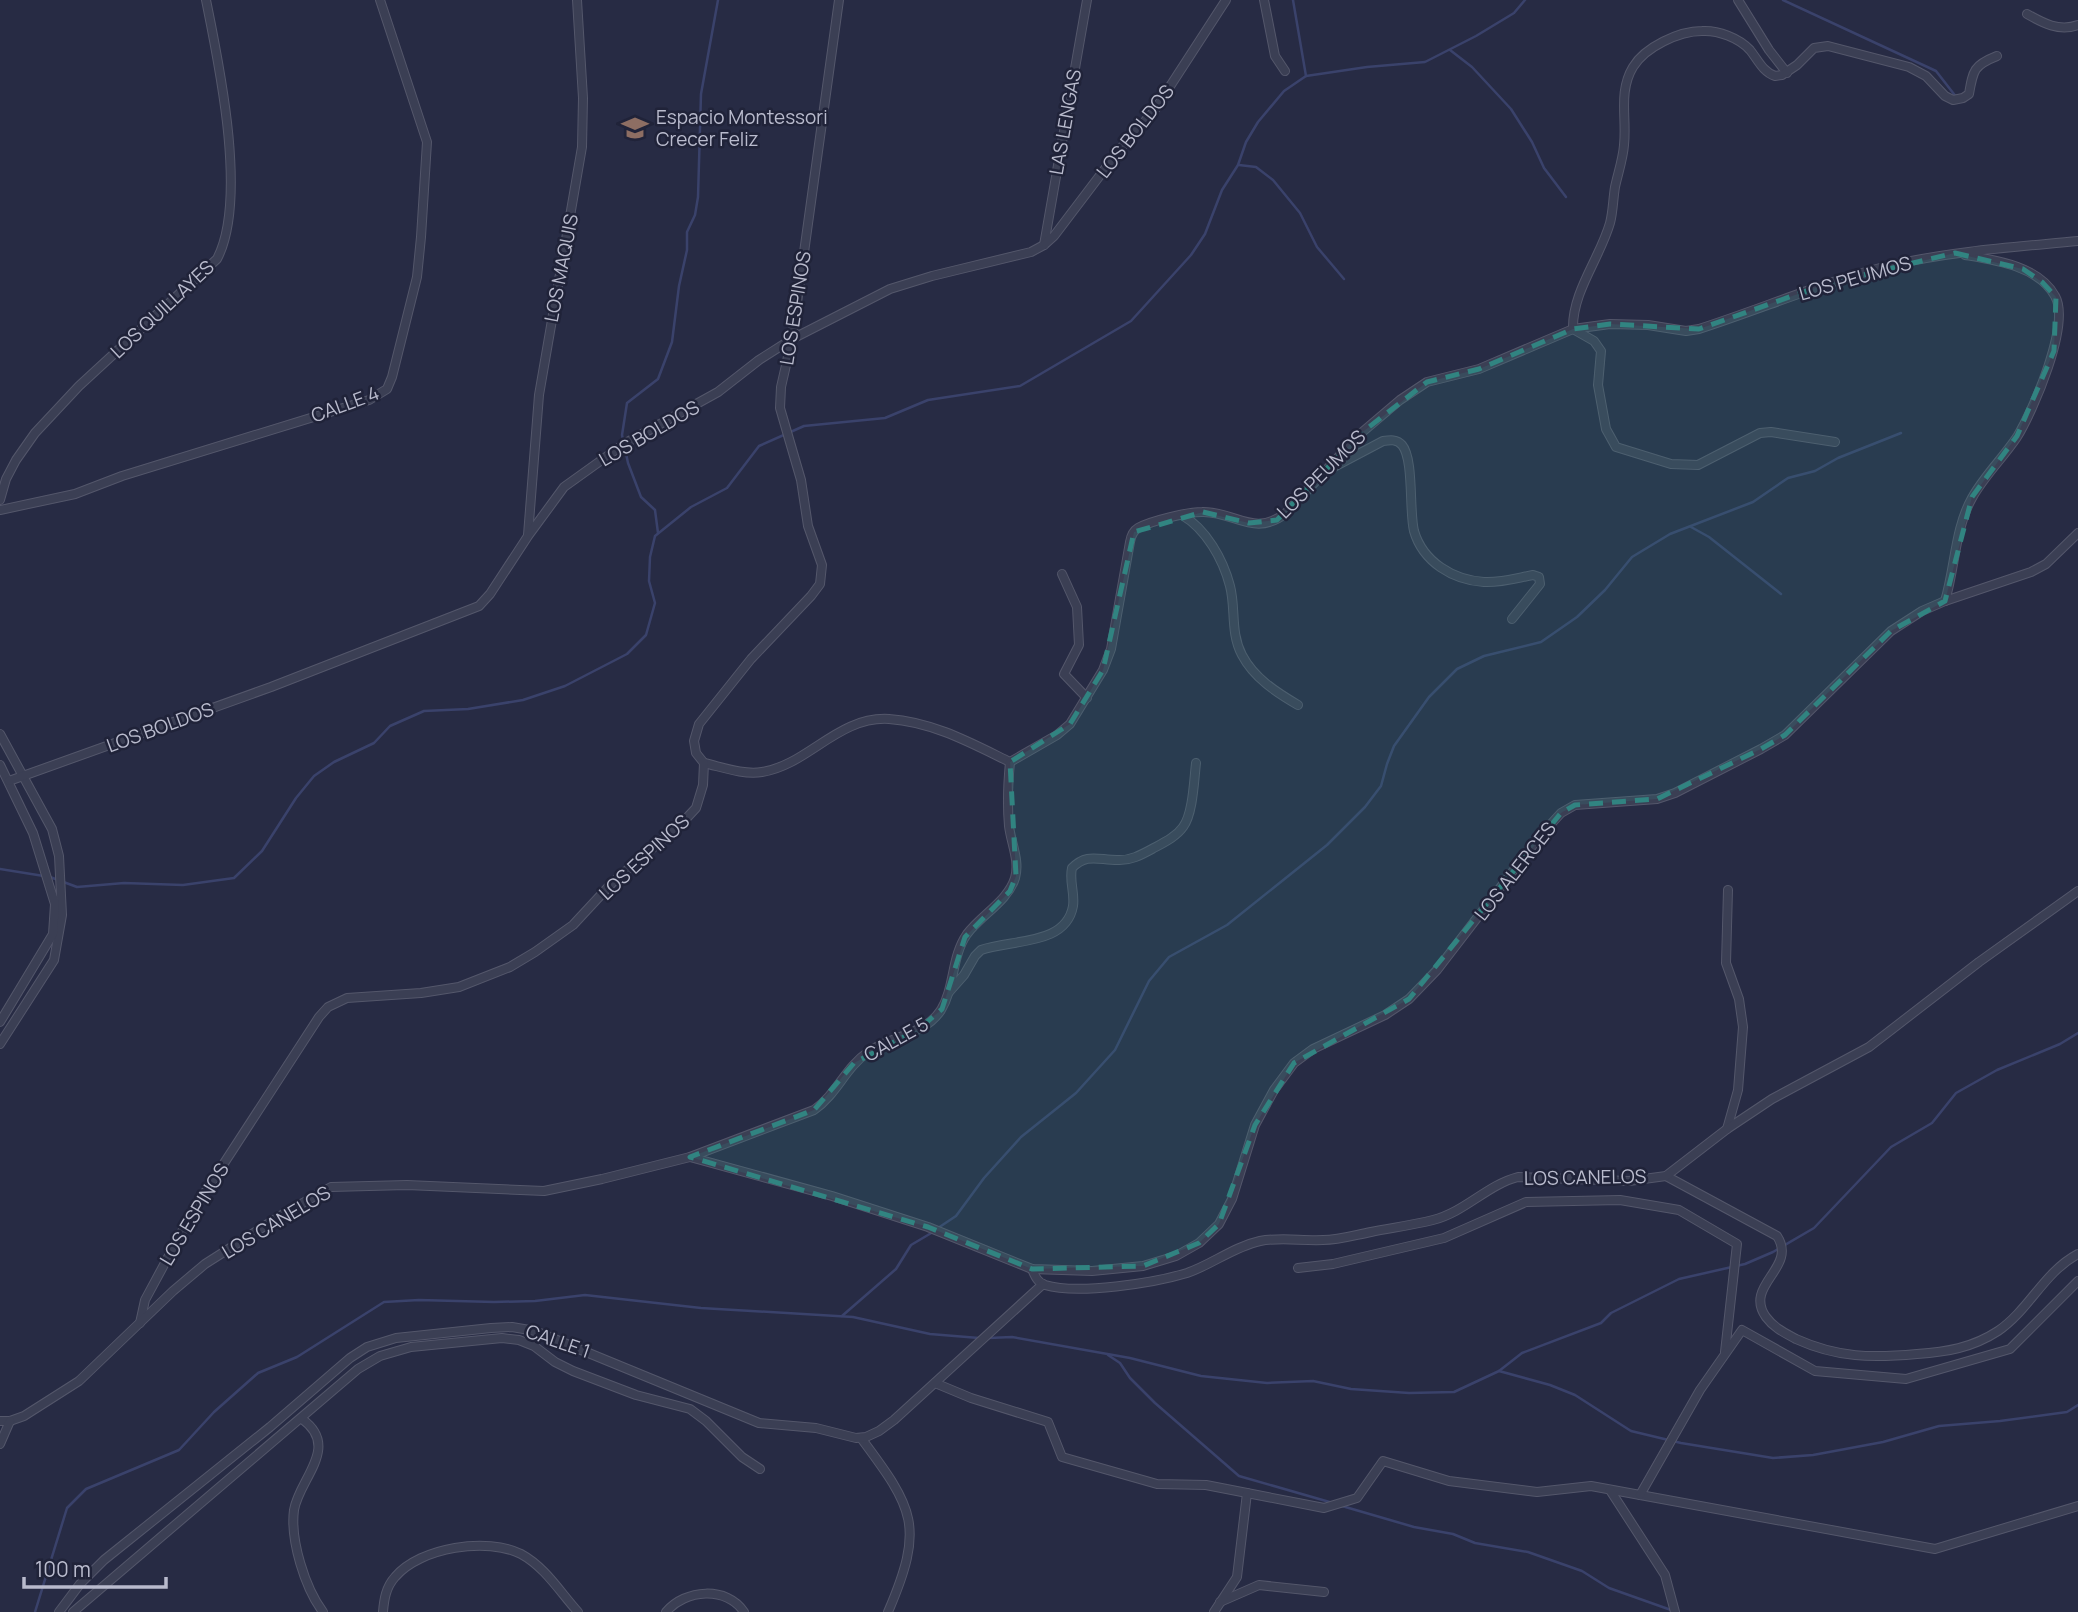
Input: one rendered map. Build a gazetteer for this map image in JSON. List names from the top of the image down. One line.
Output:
{"streets":{"street":["LAS LENGAS","LOS BOLDOS","LOS MAQUIS","LOS PEUMOS","LOS ESPINOS","LOS QUILLAYES","CALLE 4","LOS ALERCES","CALLE 5","LOS CANELOS","CALLE 1"]},"crossings":[["LAS LENGAS","LOS BOLDOS"],["LOS BOLDOS","LOS MAQUIS"],["LOS BOLDOS","LOS ESPINOS"],["LOS PEUMOS","CALLE 5"],["LOS ESPINOS","LOS CANELOS"],["CALLE 5","LOS CANELOS"]],"places":{"school or university":["Espacio Montessori Crecer Feliz"]},"scale_bar":"100 m"}
